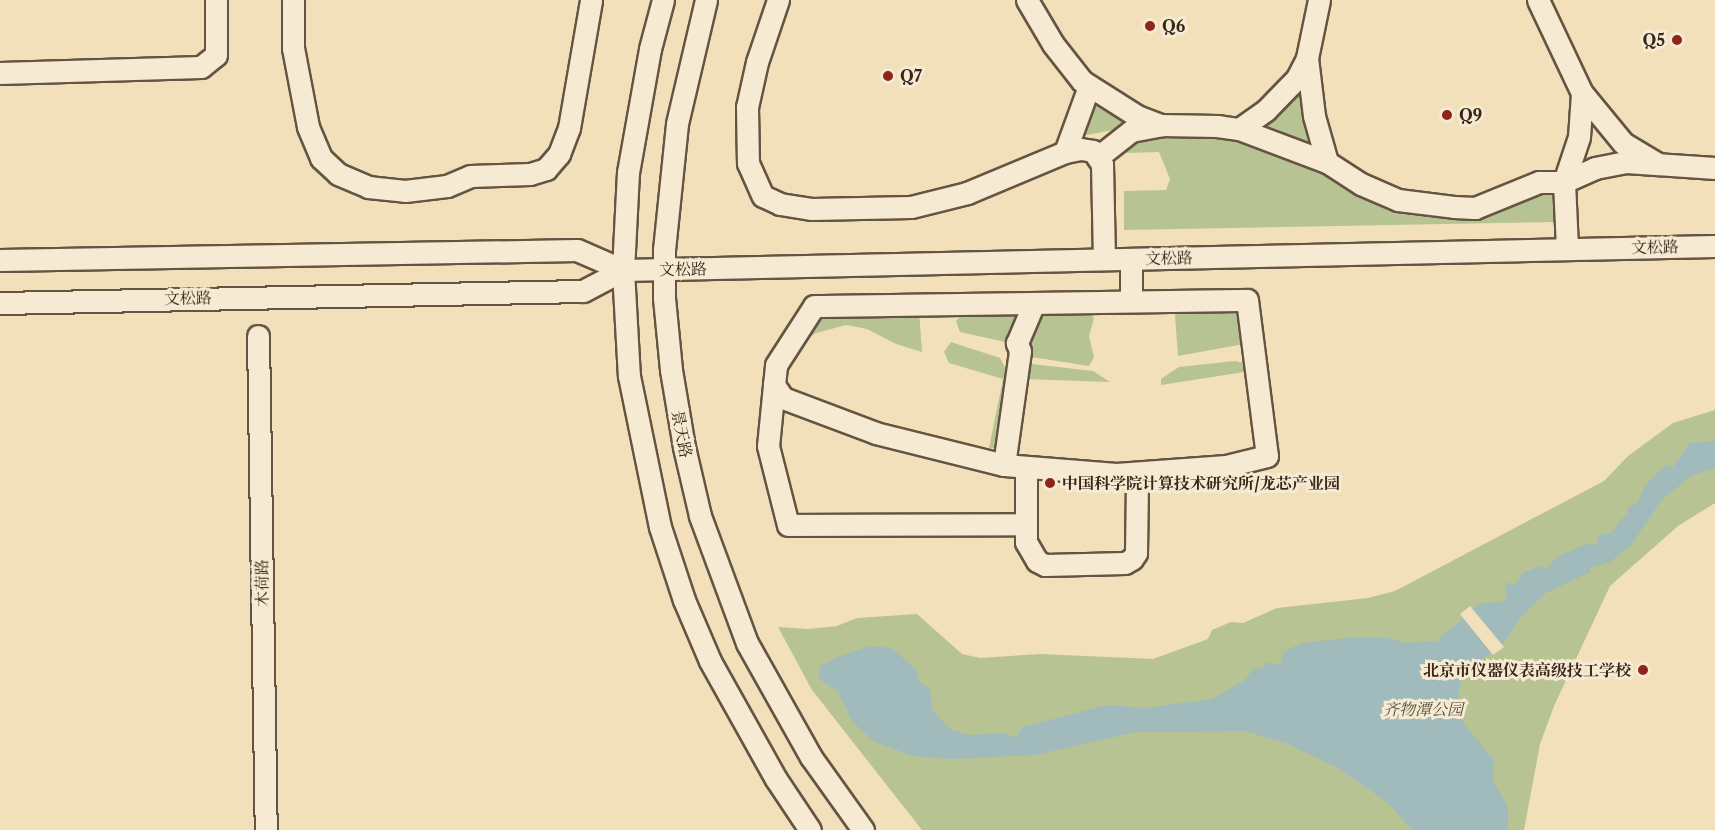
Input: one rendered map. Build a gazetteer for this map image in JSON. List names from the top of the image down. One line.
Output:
{"streets":{"street":["文松路","景天路","木荷路"]},"crossings":[["文松路","景天路"]],"parks":["齐物潭公园"],"places":["Q6","Q5","Q7","Q9","中国科学院计算技术研究所/龙芯产业园","北京市仪器仪表高级技工学校"]}
